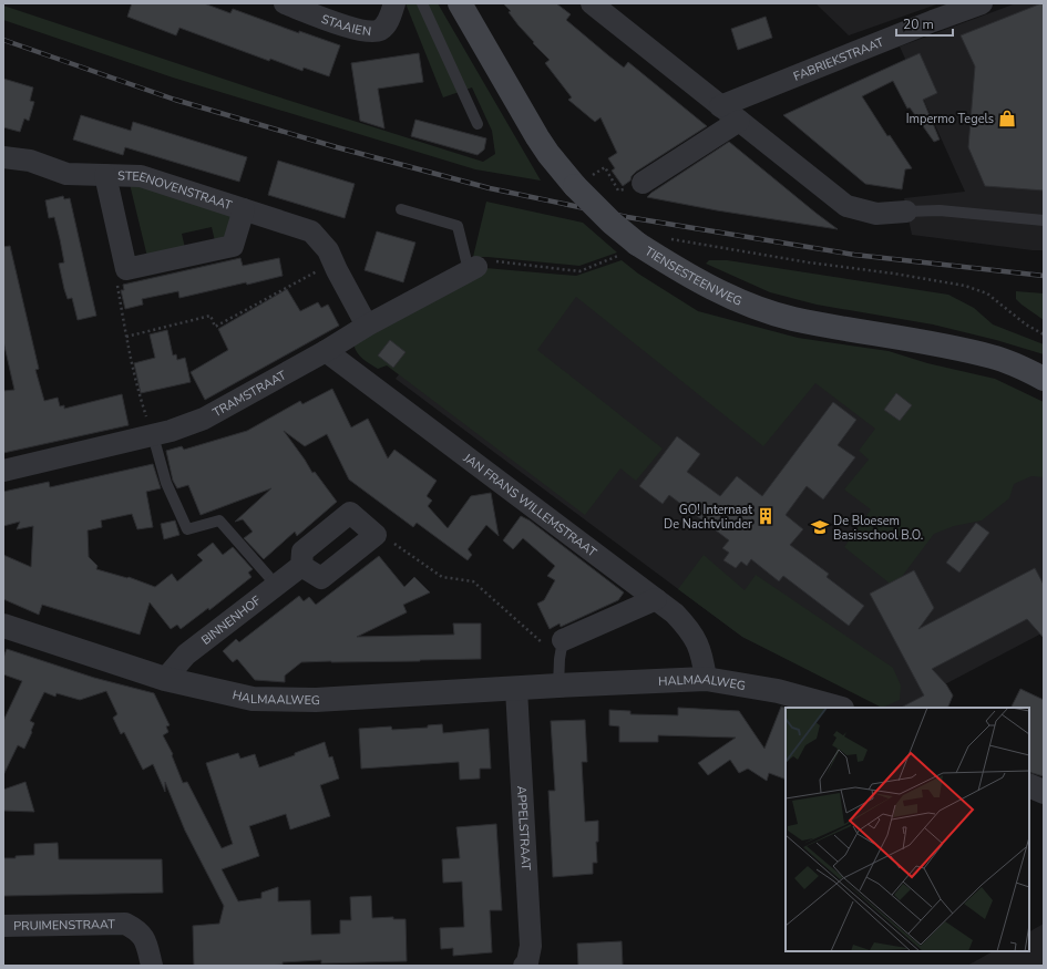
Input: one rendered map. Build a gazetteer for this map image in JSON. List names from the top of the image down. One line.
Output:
{"streets":{"main road":["TIENSESTEENWEG"],"street":["STAAIEN","FABRIEKSTRAAT","STEENOVENSTRAAT","TRAMSTRAAT","JAN FRANS WILLEMSTRAAT","BINNENHOF","HALMAALWEG","APPELSTRAAT","PRUIMENSTRAAT"]},"crossings":[["STEENOVENSTRAAT","TRAMSTRAAT"],["TRAMSTRAAT","JAN FRANS WILLEMSTRAAT"],["JAN FRANS WILLEMSTRAAT","HALMAALWEG"],["BINNENHOF","HALMAALWEG"],["HALMAALWEG","APPELSTRAAT"]],"places":{"shop":["Impermo Tegels"],"building":["GO! Internaat De Nachtvlinder"],"school or university":["De Bloesem Basisschool B.O."]},"scale_bar":"20 m"}
